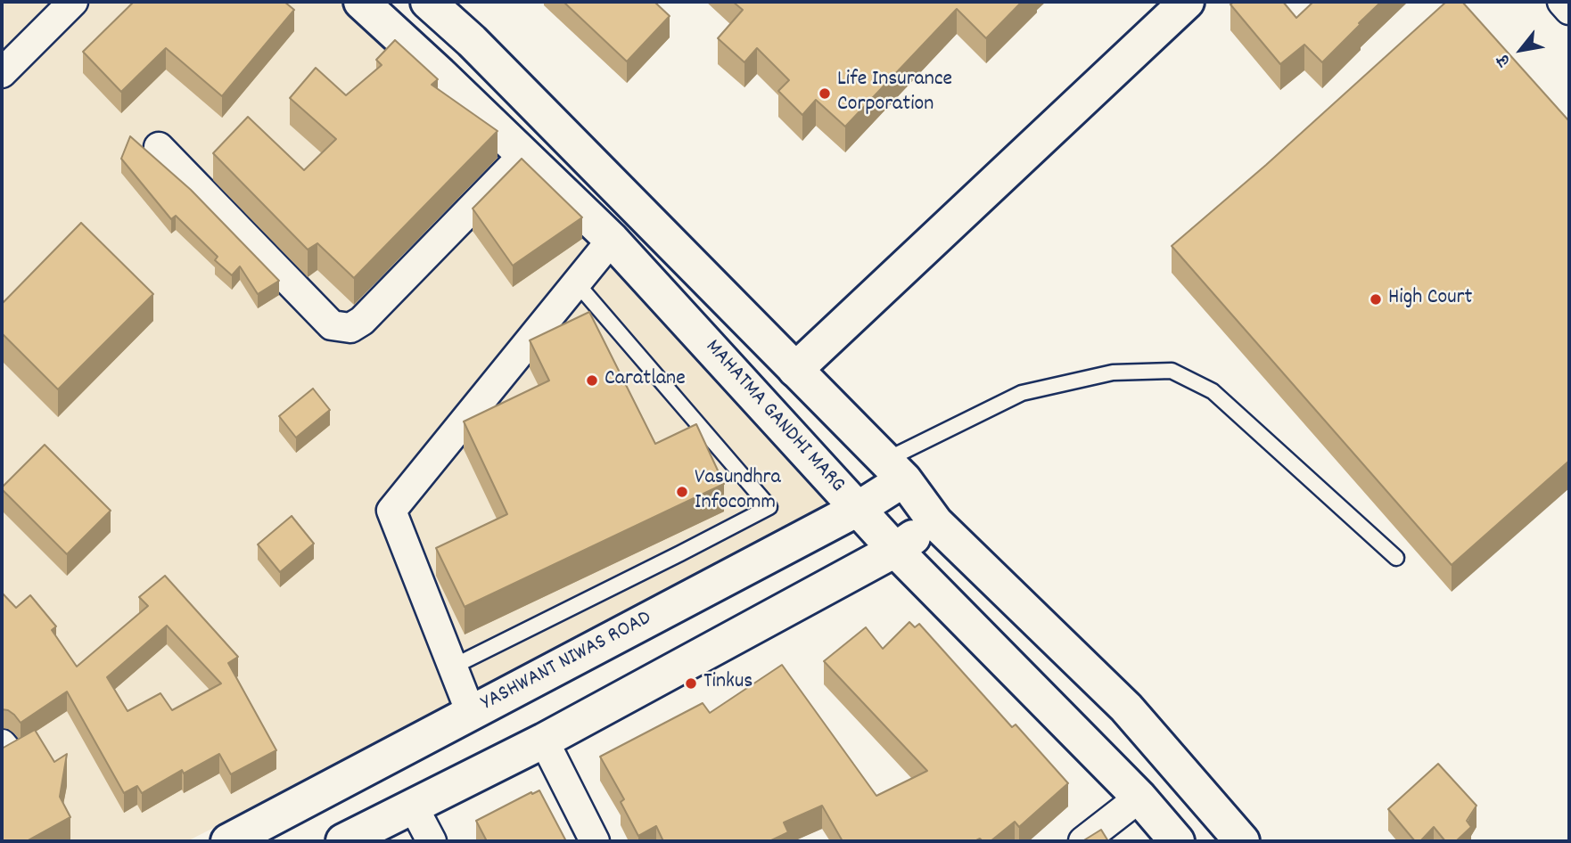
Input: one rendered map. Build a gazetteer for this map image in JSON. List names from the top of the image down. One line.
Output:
{"streets":{"main road":["MAHATMA GANDHI MARG","YASHWANT NIWAS ROAD"]},"crossings":[["MAHATMA GANDHI MARG","YASHWANT NIWAS ROAD"]],"places":["Life Insurance Corporation","High Court","Caratlane","Vasundhra Infocomm","Tinkus"],"north":"bottom left"}
